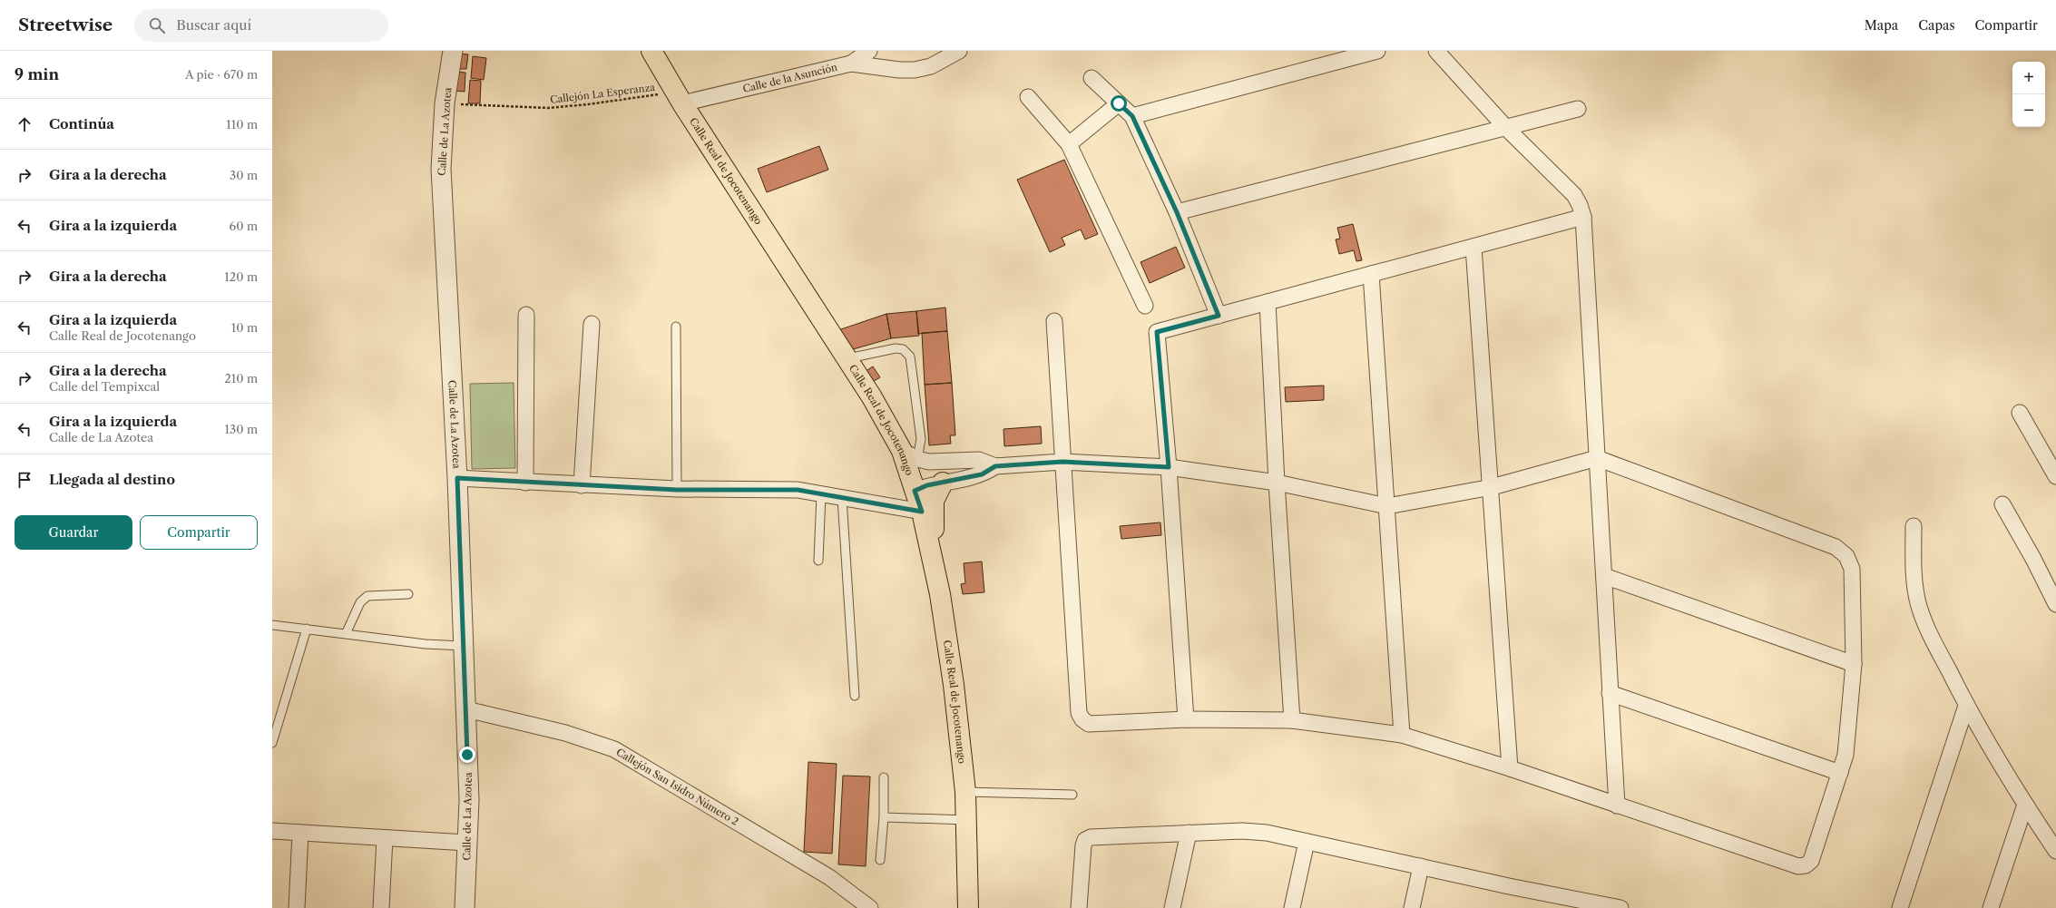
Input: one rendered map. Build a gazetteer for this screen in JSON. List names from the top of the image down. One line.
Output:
{"streets":{"main road":["Calle Real de Jocotenango"],"street":["Calle de la Asunción","Calle de La Azotea","Callejón San Isidro Número 2"],"path":["Callejón La Esperanza"]},"crossings":[["Calle de la Asunción","Callejón La Esperanza"],["Calle de la Asunción","Calle Real de Jocotenango"],["Callejón La Esperanza","Calle de La Azotea"],["Callejón La Esperanza","Calle Real de Jocotenango"],["Calle de La Azotea","Callejón San Isidro Número 2"]],"page":{"header":"Streetwise","search":"Buscar aquí","nav":["Mapa","Capas","Compartir"],"heading":["9 min","A pie · 670 m"],"map_buttons":["+","−"],"list":[["Continúa","110 m"],["Gira a la derecha","30 m"],["Gira a la izquierda","60 m"],["Gira a la derecha","120 m"],["Gira a la izquierda","Calle Real de Jocotenango","10 m"],["Gira a la derecha","Calle del Tempixcal","210 m"],["Gira a la izquierda","Calle de La Azotea","130 m"],"Llegada al destino"],"buttons":["Guardar","Compartir"]}}
